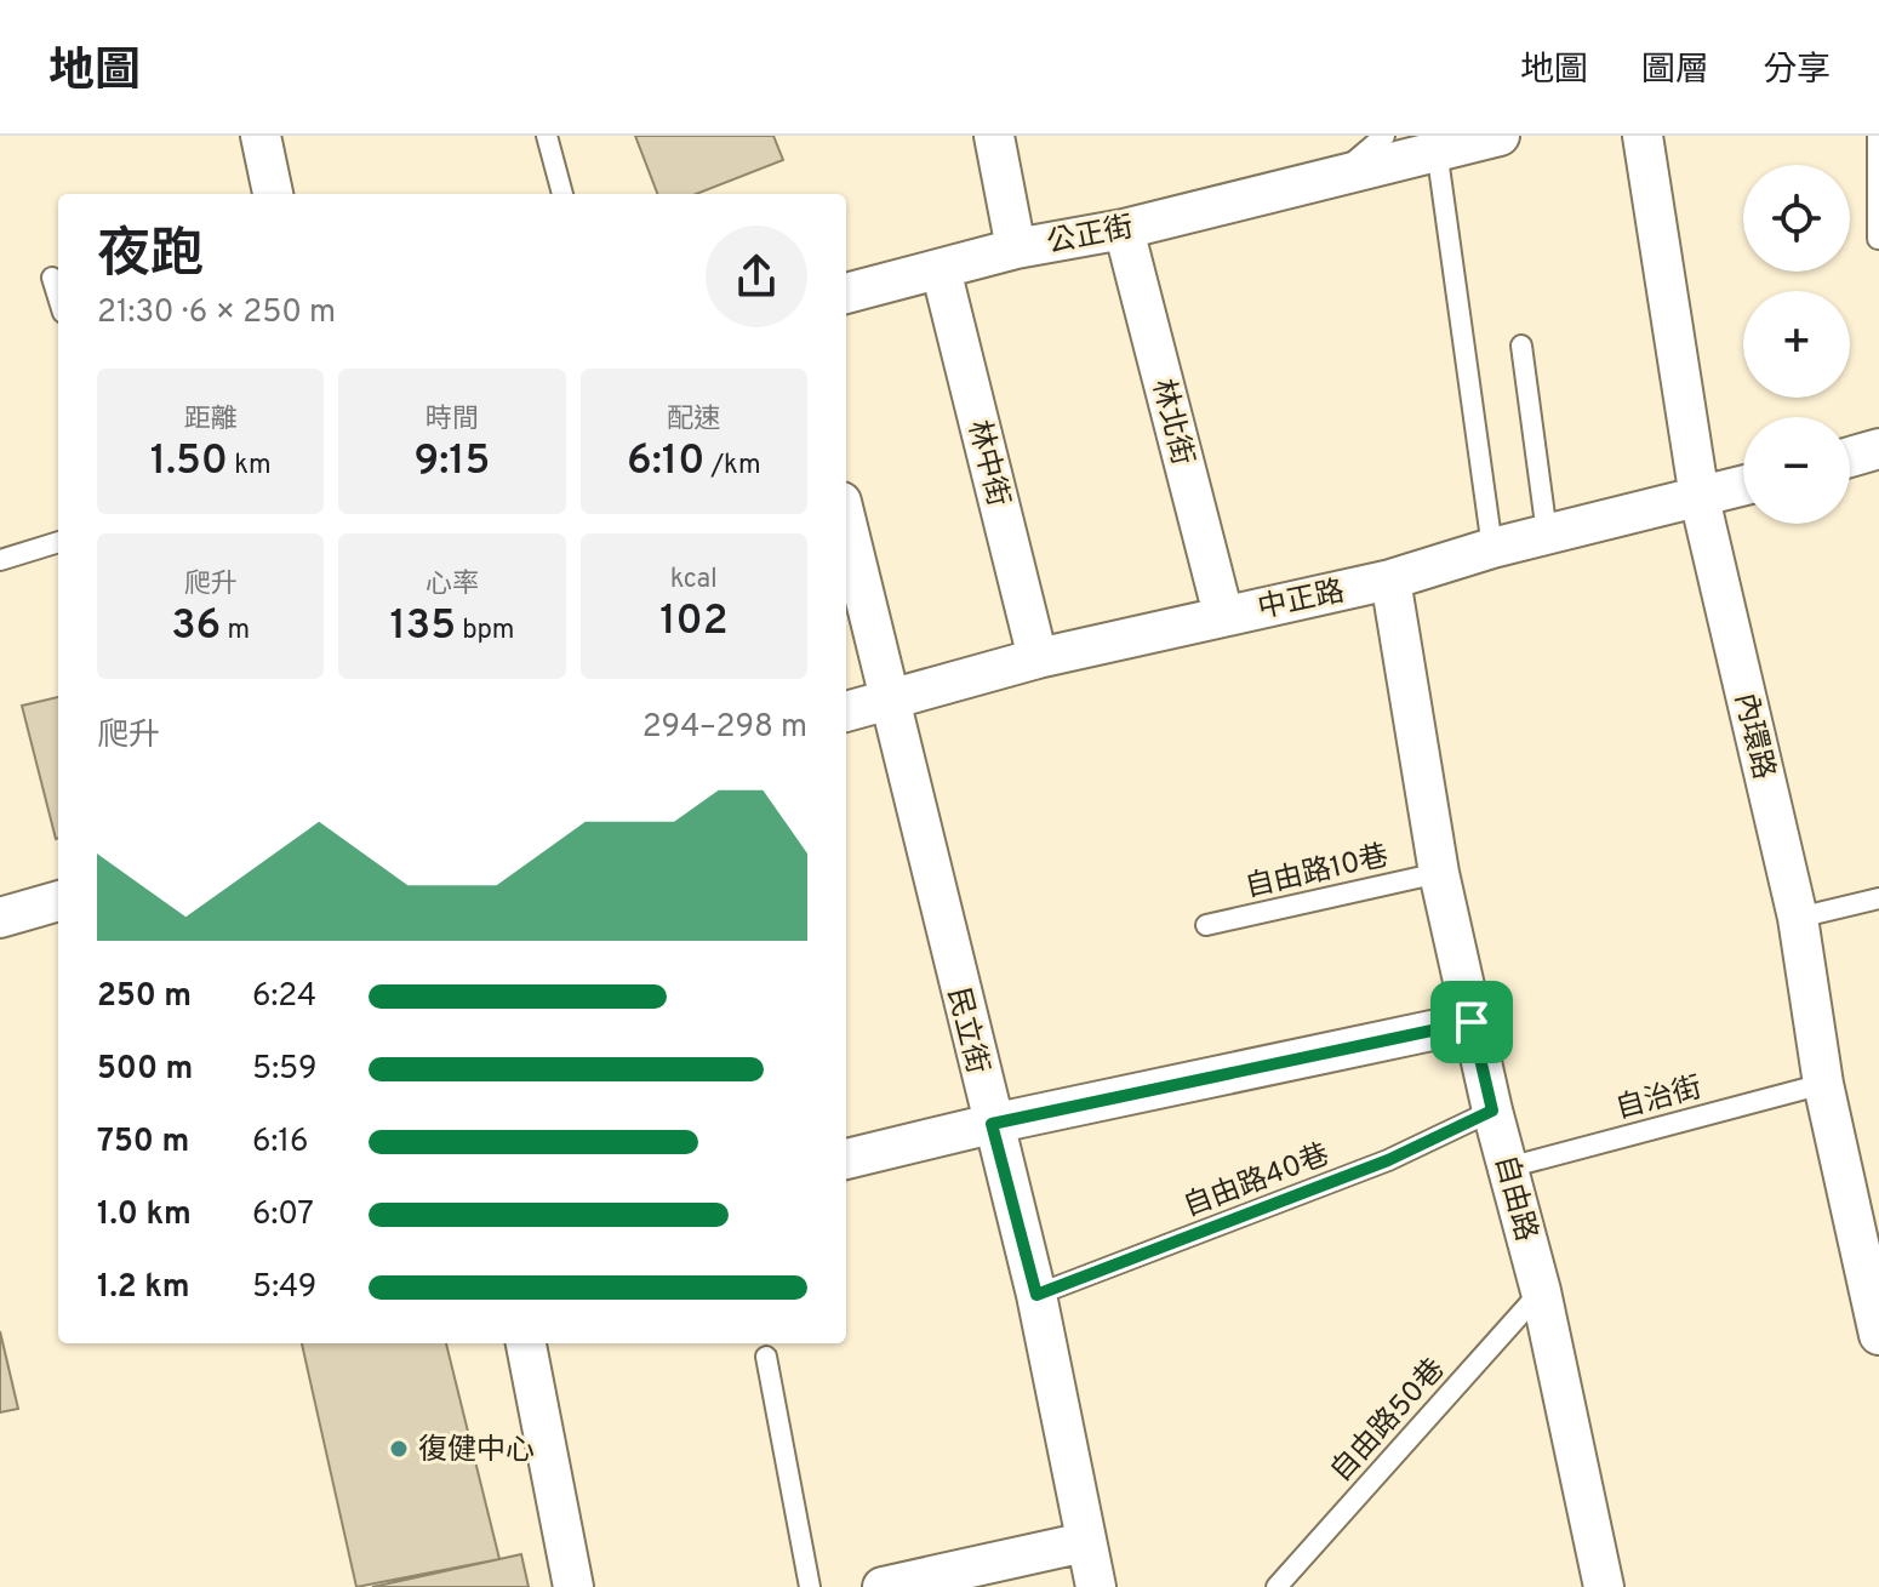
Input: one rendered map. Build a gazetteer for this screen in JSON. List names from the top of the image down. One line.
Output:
{"streets":{"street":["公正街","林北街","林中街","中正路","內環路","民立街","自由路"],"lane":["自由路10巷","自治街","自由路40巷","自由路50巷"]},"crossings":[["公正街","林北街"],["公正街","林中街"],["林北街","中正路"],["林中街","中正路"],["中正路","內環路"],["中正路","民立街"],["中正路","自由路"],["內環路","自治街"],["自由路10巷","自由路"],["民立街","自由路40巷"],["自治街","自由路"],["自由路40巷","自由路"],["自由路","自由路50巷"]],"places":["復健中心"],"page":{"header":"地圖","nav":["地圖","圖層","分享"],"map_buttons":["+","−"],"heading":["夜跑","21:30 · 6 × 250 m"],"stats":[["距離","1.50 km"],["時間","9:15"],["配速","6:10 /km"],["爬升","36 m"],["心率","135 bpm"],["kcal","102"]],"chart":["爬升","294–298 m"],"list":[{"name":"250 m","note":"6:24"},{"name":"500 m","note":"5:59"},{"name":"750 m","note":"6:16"},{"name":"1.0 km","note":"6:07"},{"name":"1.2 km","note":"5:49"}]}}
